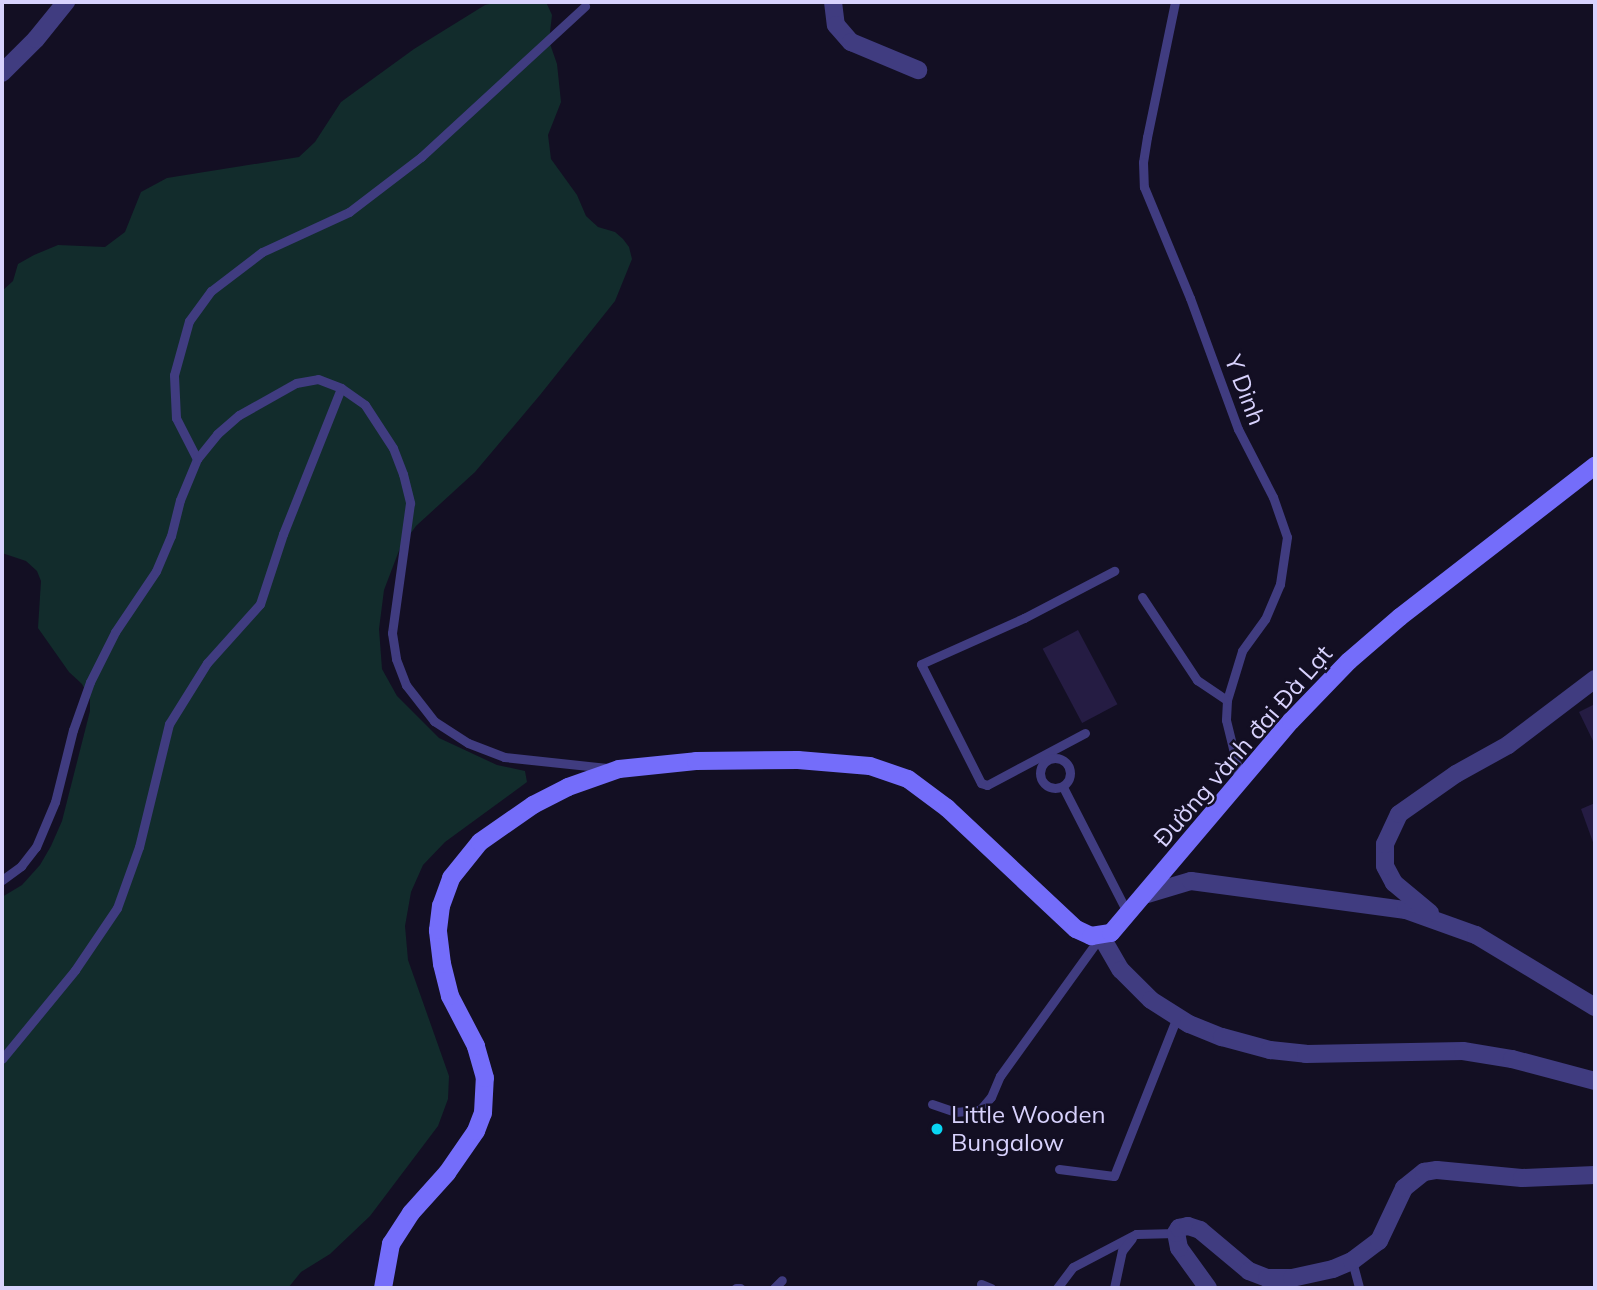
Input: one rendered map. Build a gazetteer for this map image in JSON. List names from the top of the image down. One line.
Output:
{"streets":{"main road":["Đường vành đai Đà Lạt"],"lane":["Y Dinh"]},"crossings":[["Y Dinh","Đường vành đai Đà Lạt"]],"places":["Little Wooden Bungalow"]}
